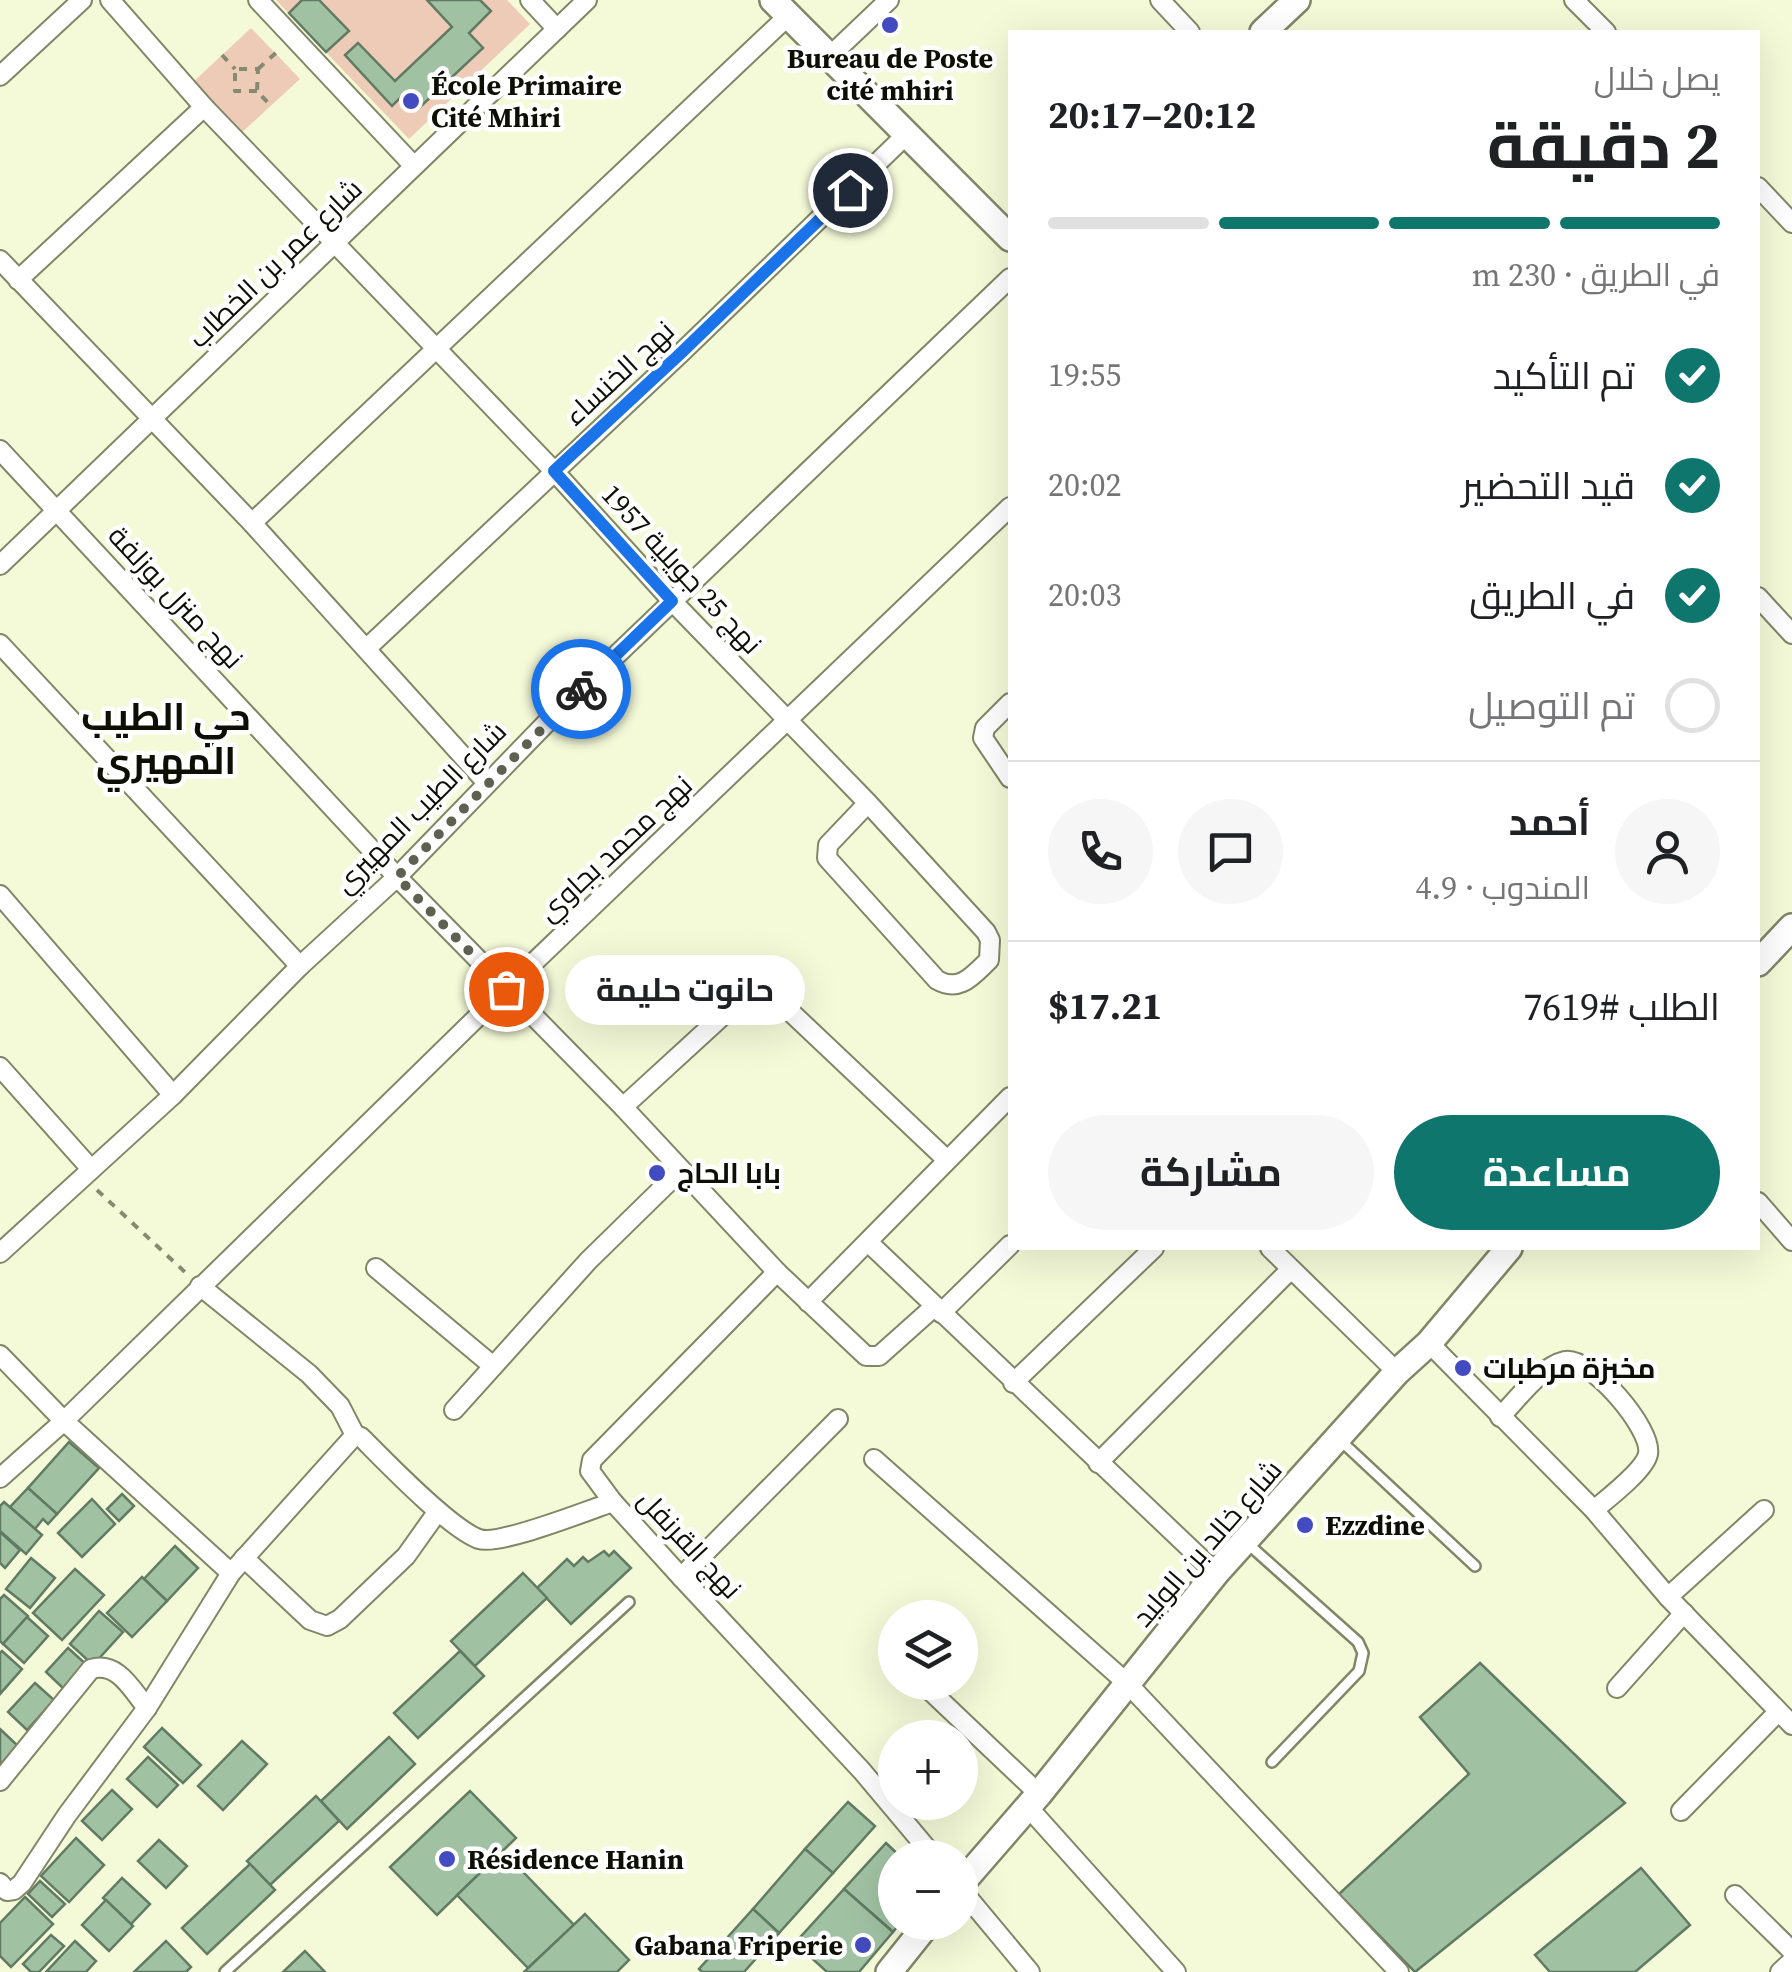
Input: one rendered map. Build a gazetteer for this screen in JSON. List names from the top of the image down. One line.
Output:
{"streets":{"street":["شارع عمر بن الخطاب","نهج الخنساء","نهج 25 جويلية 1957","نهج منزل بوزلفة","شارع الطيب المهيري","نهج محمد بجاوي","شارع خالد بن الوليد","نهج القرنفل"]},"crossings":[["شارع عمر بن الخطاب","نهج 25 جويلية 1957"],["شارع عمر بن الخطاب","نهج منزل بوزلفة"],["نهج الخنساء","نهج 25 جويلية 1957"],["نهج 25 جويلية 1957","شارع الطيب المهيري"],["نهج 25 جويلية 1957","نهج محمد بجاوي"],["نهج منزل بوزلفة","شارع الطيب المهيري"],["نهج منزل بوزلفة","نهج محمد بجاوي"],["نهج منزل بوزلفة","نهج القرنفل"]],"districts":["حي الطيب المهيري"],"places":["Bureau de Poste cité mhiri","École Primaire Cité Mhiri","حانوت حليمة","بابا الحاج","مخبزة مرطبات","Ezzdine","Résidence Hanin","Gabana Friperie"],"page":{"heading":["2 دقيقة","يصل خلال","20:12–20:17"],"panel":["أحمد","المندوب · 4.9","الطلب #7619","$17.21"],"bar":"في الطريق · 230 m","list":[["تم التأكيد","19:55"],["قيد التحضير","20:02"],["في الطريق","20:03"],"تم التوصيل"],"bubble":"حانوت حليمة","buttons":["مساعدة","مشاركة"],"map_buttons":["+","−"]}}
